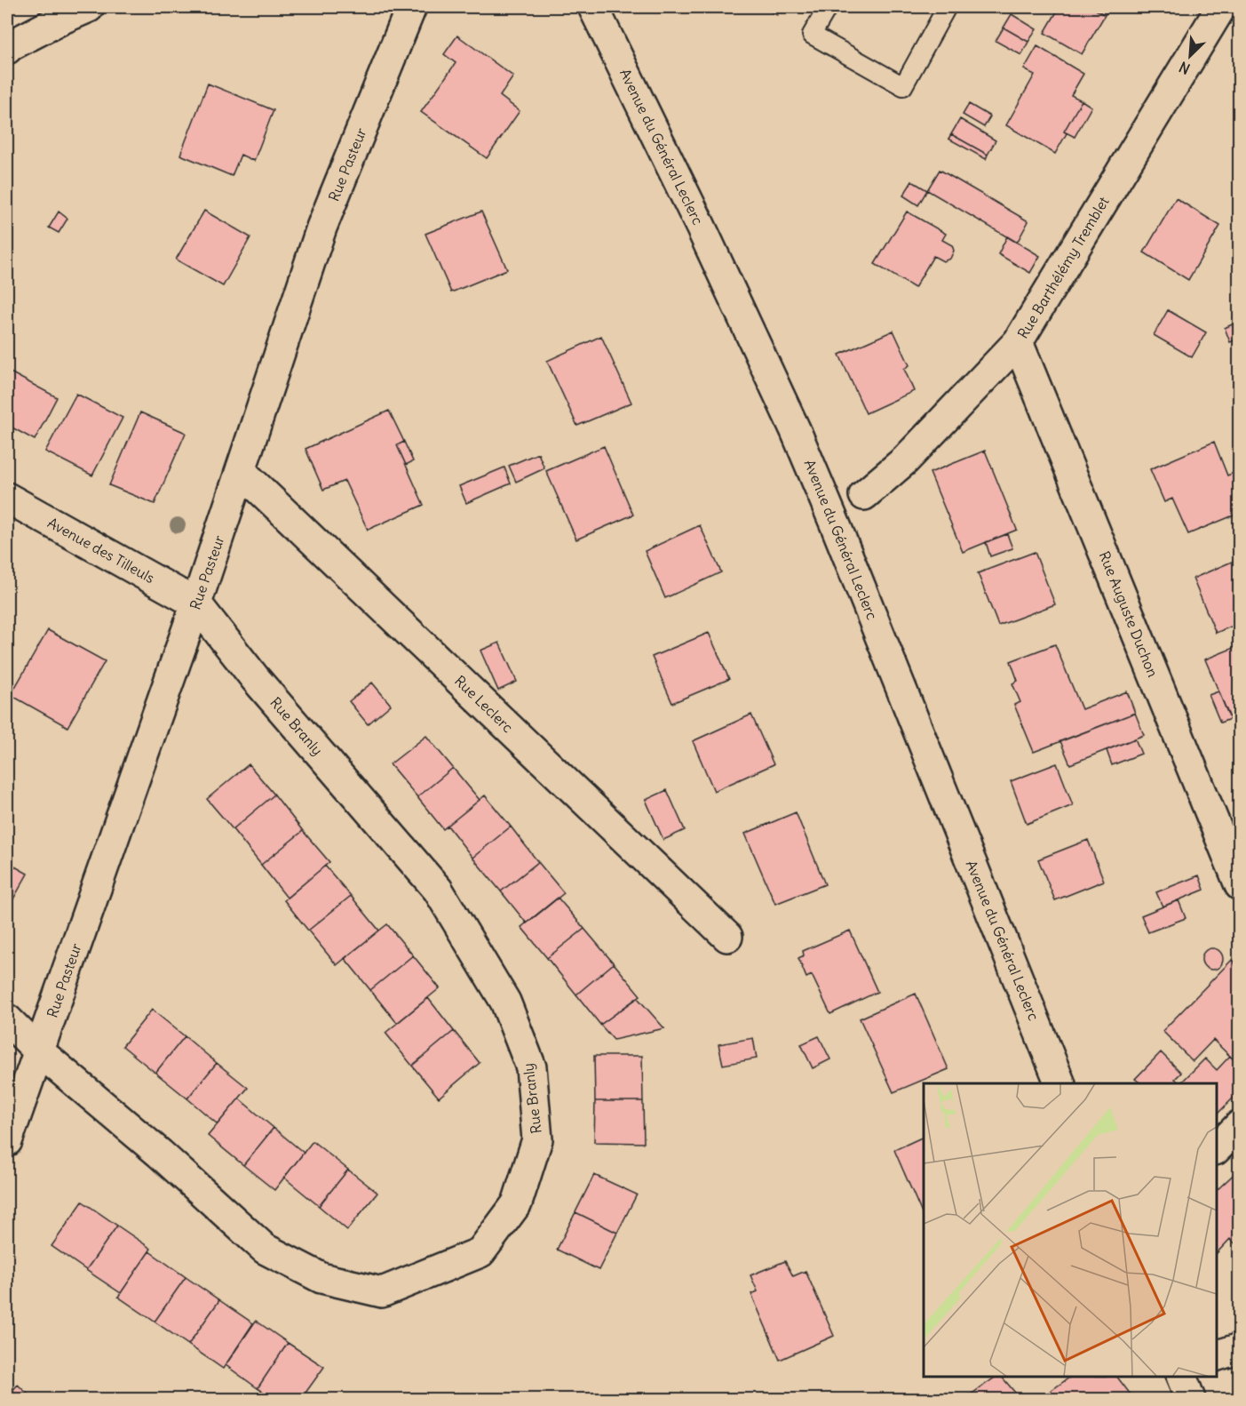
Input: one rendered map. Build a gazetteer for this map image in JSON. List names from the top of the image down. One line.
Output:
{"streets":{"street":["Avenue du Général Leclerc","Rue Pasteur","Rue Barthélémy Tremblet","Avenue des Tilleuls","Rue Auguste Duchon","Rue Leclerc","Rue Branly"]},"crossings":[["Rue Pasteur","Avenue des Tilleuls"],["Rue Pasteur","Rue Leclerc"],["Rue Pasteur","Rue Branly"],["Rue Barthélémy Tremblet","Rue Auguste Duchon"],["Avenue des Tilleuls","Rue Branly"]],"north":"bottom left"}
